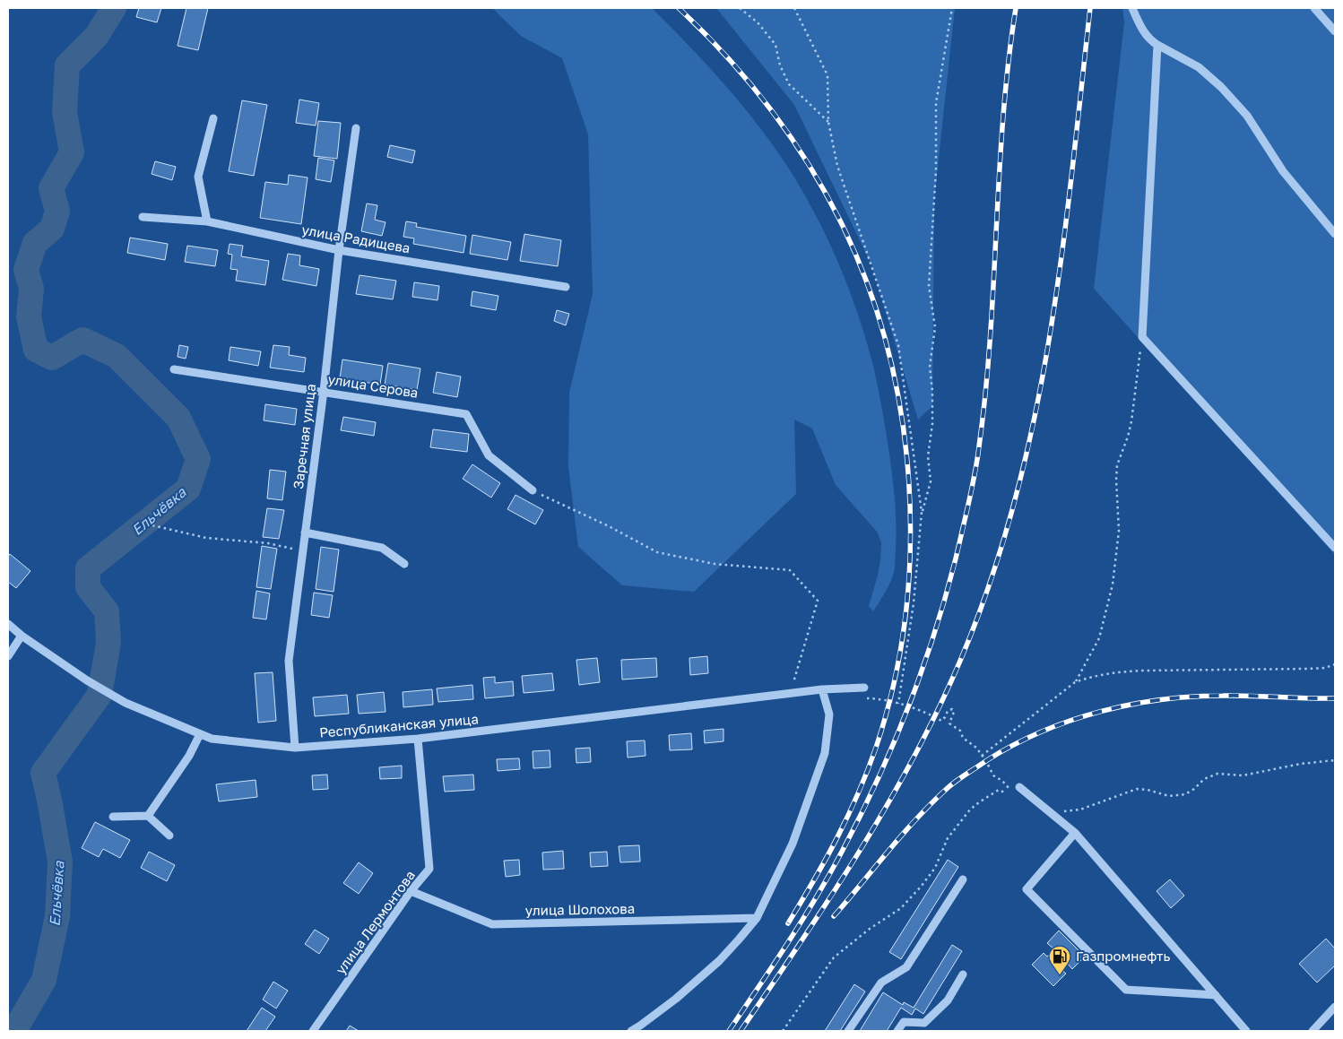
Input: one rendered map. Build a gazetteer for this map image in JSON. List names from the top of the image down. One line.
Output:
{"streets":{"street":["улица Радищева","улица Серова","Заречная улица","Республиканская улица","улица Шолохова","улица Лермонтова"]},"crossings":[["улица Радищева","Заречная улица"],["улица Серова","Заречная улица"],["Заречная улица","Республиканская улица"],["Республиканская улица","улица Лермонтова"],["улица Шолохова","улица Лермонтова"]],"water":["Ельчёвка"],"places":{"fuel station":["Газпромнефть"]}}
